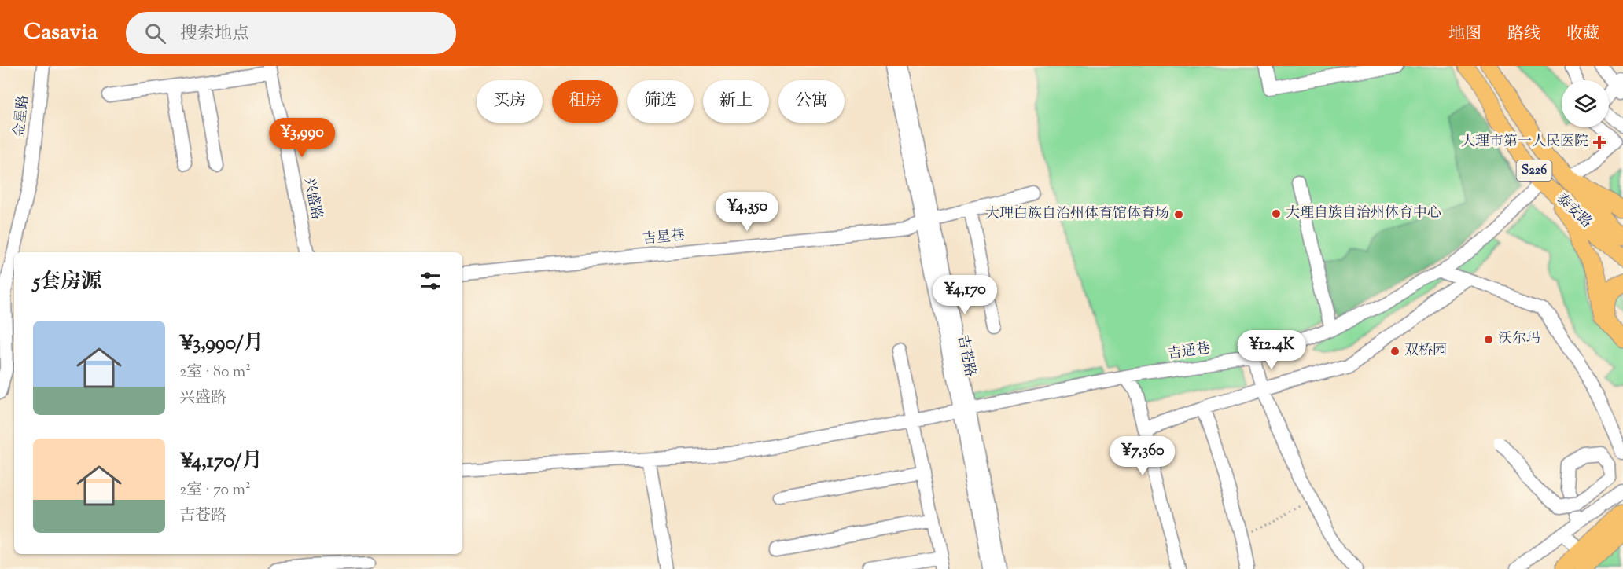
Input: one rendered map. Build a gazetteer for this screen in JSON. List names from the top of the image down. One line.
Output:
{"streets":{"main road":["S226","泰安路"],"street":["金星路","兴盛路","吉星巷","吉通巷","吉苍路"]},"crossings":[["泰安路","吉通巷"],["吉星巷","吉苍路"],["吉通巷","吉苍路"]],"places":{"health":["大理市第一人民医院"],"other":["大理自族自治州体育中心","大理白族自治州体育馆体育场","沃尔玛","双桥园"]},"page":{"header":"Casavia","search":"搜索地点","nav":["地图","路线","收藏"],"chip":["买房","租房","筛选","新上","公寓"],"price":["¥3,990","¥4,350","¥4,170","¥12.4K","¥7,360"],"heading":"5套房源","list":[{"name":"¥3,990/月","note":"2室 · 80 m² · 兴盛路"},{"name":"¥4,170/月","note":"2室 · 70 m² · 吉苍路"}]}}
